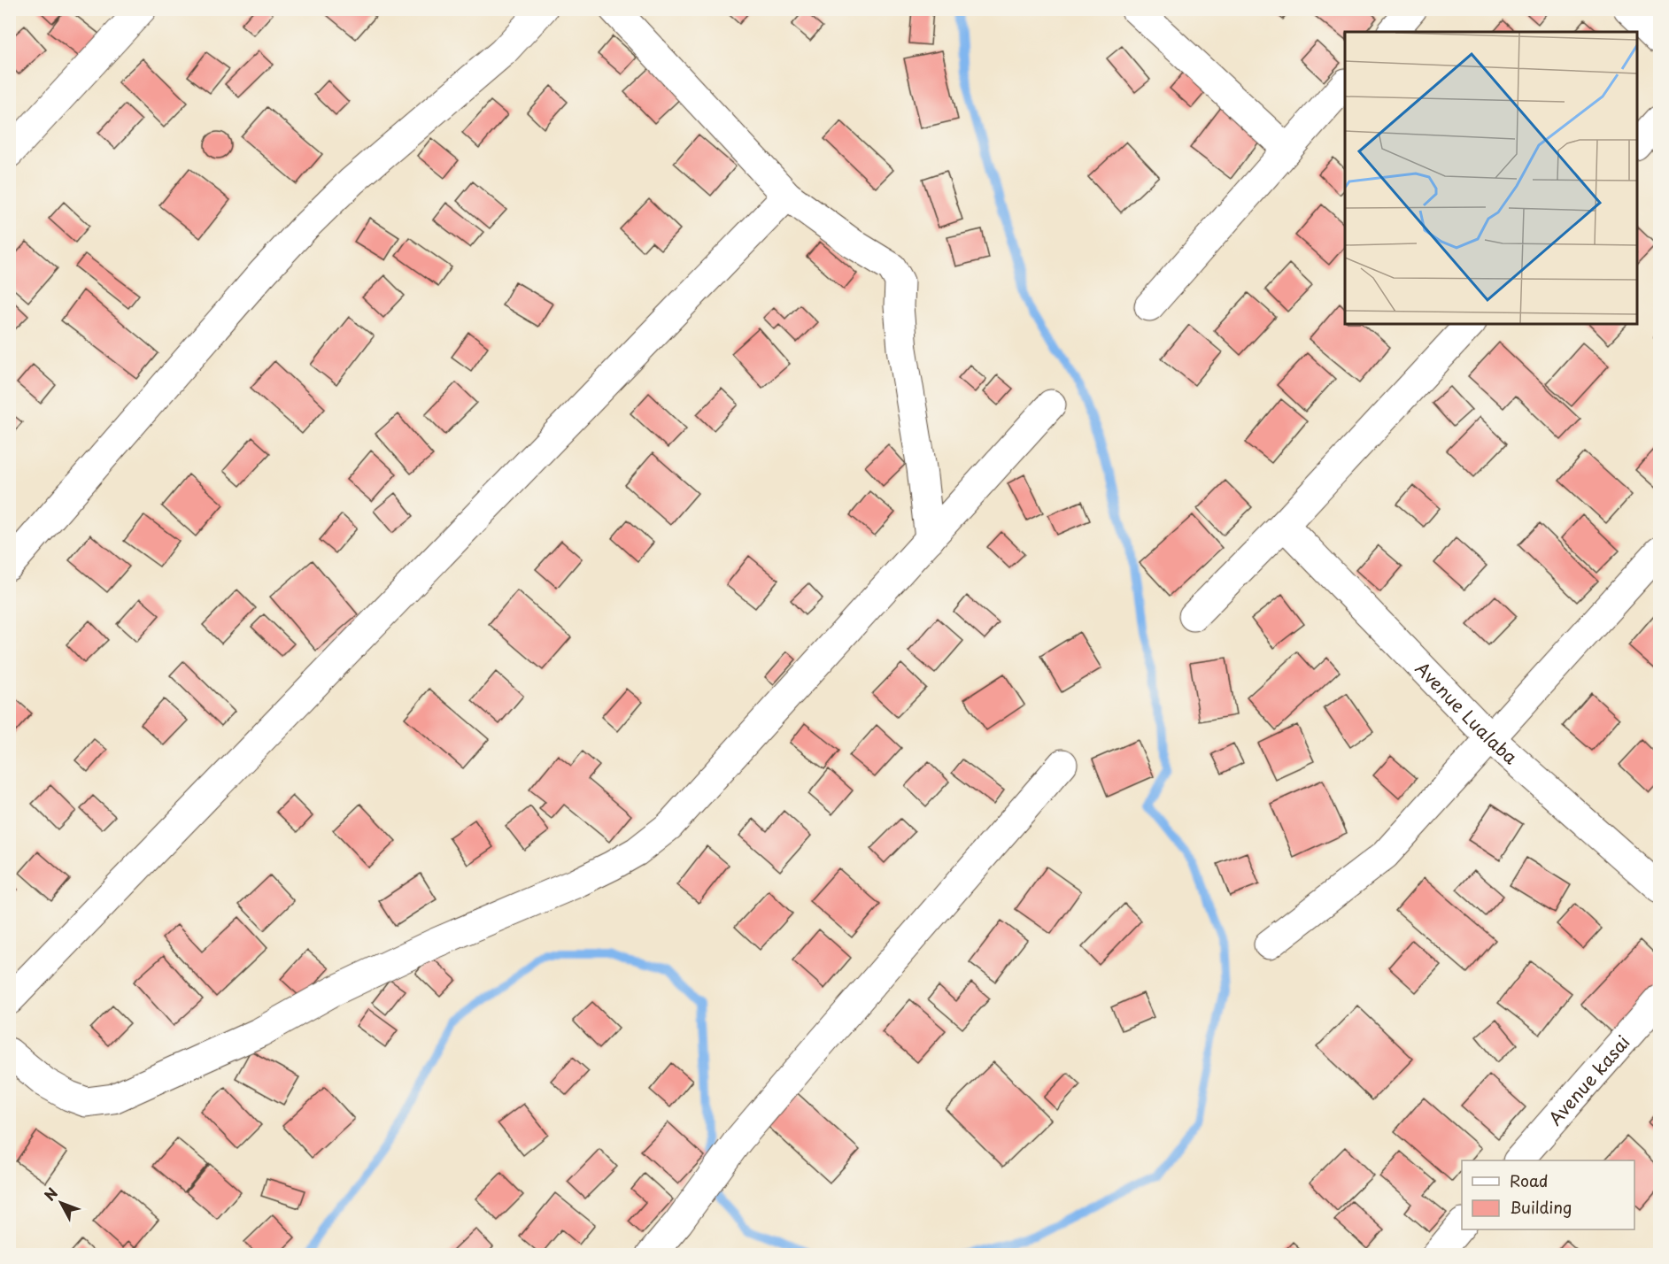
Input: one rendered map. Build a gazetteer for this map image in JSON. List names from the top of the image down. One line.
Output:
{"streets":{"street":["Avenue Lualaba","Avenue kasai"]},"legend":["Road","Building"],"north":"top left"}
